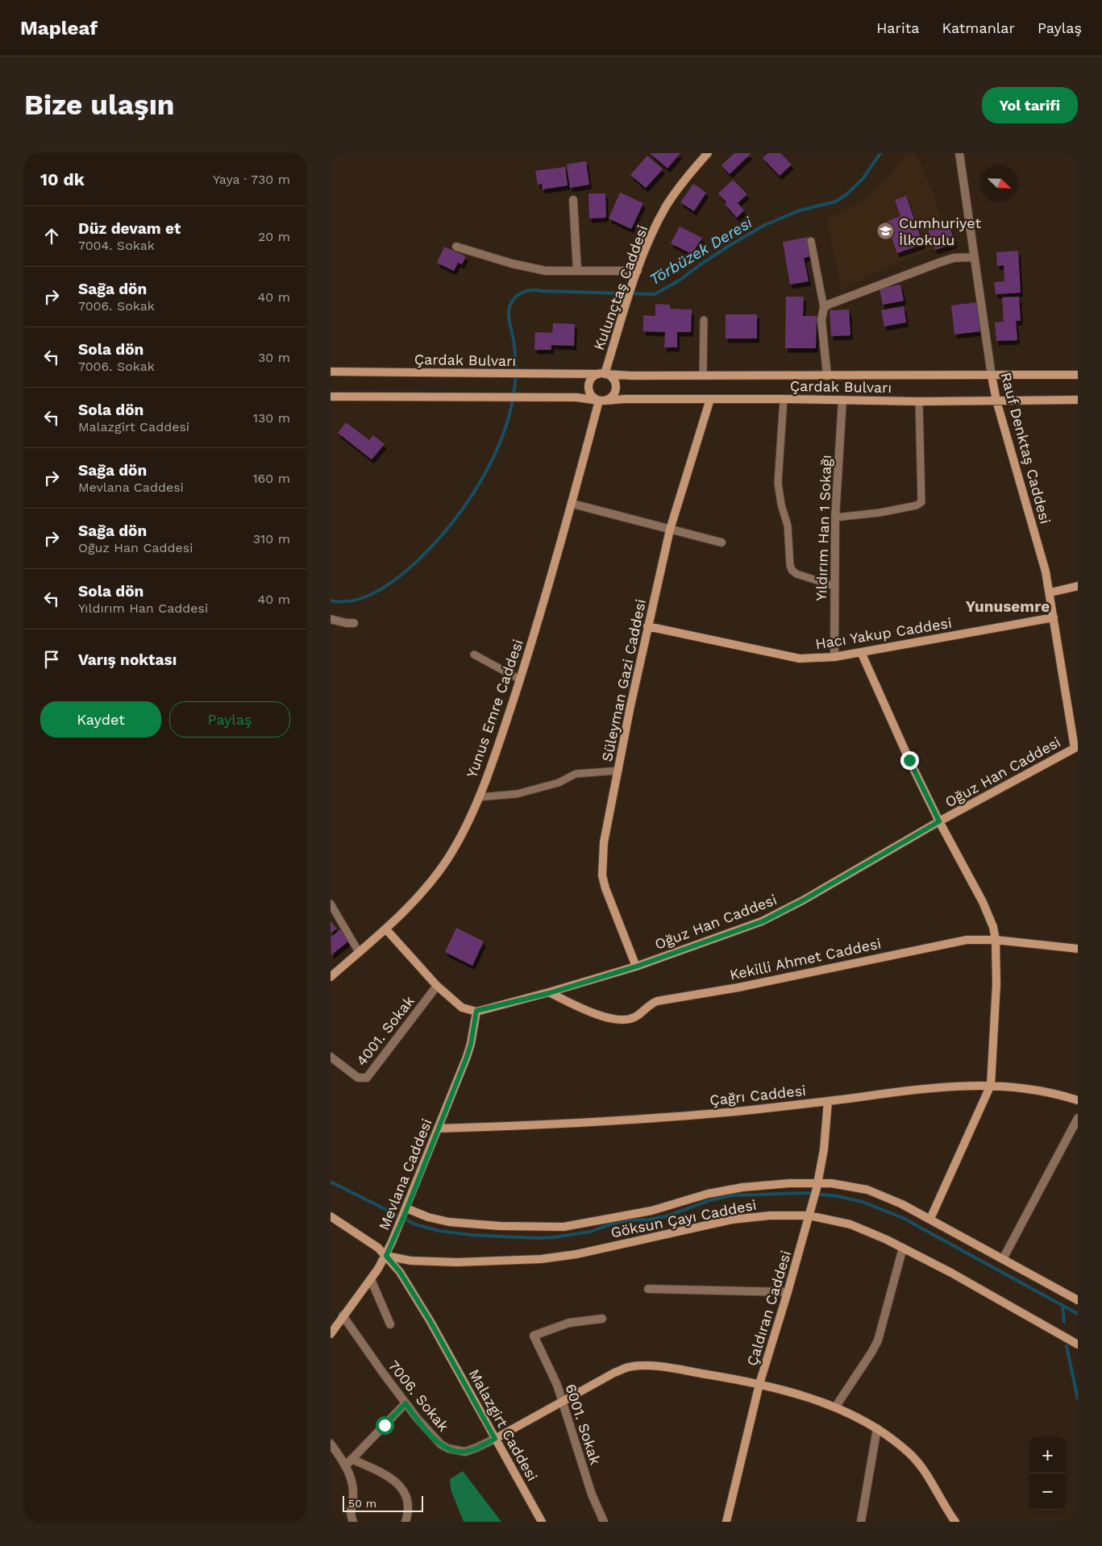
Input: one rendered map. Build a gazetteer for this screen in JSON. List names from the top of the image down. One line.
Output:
{"streets":{"street":["Kulunçtaş Caddesi","Çardak Bulvarı","Rauf Denktaş Caddesi","Yıldırım Han 1 Sokağı","Hacı Yakup Caddesi","Süleyman Gazi Caddesi","Yunus Emre Caddesi","Oğuz Han Caddesi","Kekilli Ahmet Caddesi","4001. Sokak","Çağrı Caddesi","Mevlana Caddesi","Göksun Çayı Caddesi","Çaldıran Caddesi","7006. Sokak","6001. Sokak","Malazgirt Caddesi"]},"crossings":[["Kulunçtaş Caddesi","Çardak Bulvarı"],["Kulunçtaş Caddesi","Yunus Emre Caddesi"],["Çardak Bulvarı","Rauf Denktaş Caddesi"],["Çardak Bulvarı","Yıldırım Han 1 Sokağı"],["Çardak Bulvarı","Süleyman Gazi Caddesi"],["Çardak Bulvarı","Yunus Emre Caddesi"],["Rauf Denktaş Caddesi","Hacı Yakup Caddesi"],["Rauf Denktaş Caddesi","Oğuz Han Caddesi"],["Yıldırım Han 1 Sokağı","Hacı Yakup Caddesi"],["Hacı Yakup Caddesi","Süleyman Gazi Caddesi"],["Süleyman Gazi Caddesi","Oğuz Han Caddesi"],["Oğuz Han Caddesi","Kekilli Ahmet Caddesi"],["Oğuz Han Caddesi","Mevlana Caddesi"],["Çağrı Caddesi","Mevlana Caddesi"],["Çağrı Caddesi","Çaldıran Caddesi"],["Mevlana Caddesi","Göksun Çayı Caddesi"],["Mevlana Caddesi","7006. Sokak"],["Mevlana Caddesi","Malazgirt Caddesi"],["Göksun Çayı Caddesi","Çaldıran Caddesi"],["Göksun Çayı Caddesi","Malazgirt Caddesi"],["7006. Sokak","Malazgirt Caddesi"]],"districts":["Yunusemre"],"water":["Törbüzek Deresi"],"places":{"school or university":["Cumhuriyet İlkokulu"]},"scale_bar":"50 m","north":"bottom right","page":{"header":"Mapleaf","nav":["Harita","Katmanlar","Paylaş"],"buttons":["Yol tarifi",["Kaydet","Paylaş"]],"title":"Bize ulaşın","heading":["10 dk","Yaya · 730 m"],"list":[["Düz devam et","7004. Sokak","20 m"],["Sağa dön","7006. Sokak","40 m"],["Sola dön","7006. Sokak","30 m"],["Sola dön","Malazgirt Caddesi","130 m"],["Sağa dön","Mevlana Caddesi","160 m"],["Sağa dön","Oğuz Han Caddesi","310 m"],["Sola dön","Yıldırım Han Caddesi","40 m"],"Varış noktası"],"map_buttons":["+","−"],"scale":"50 m"}}
